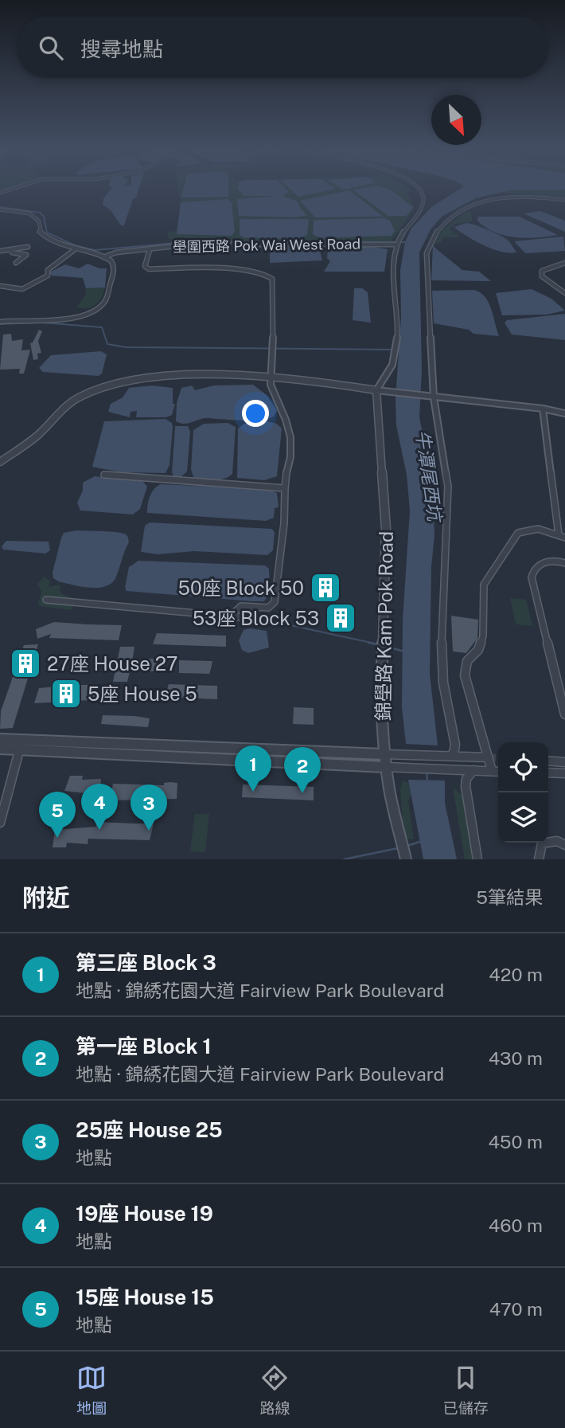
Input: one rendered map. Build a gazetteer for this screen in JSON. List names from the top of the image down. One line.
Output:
{"streets":{"street":["壆圍西路 Pok Wai West Road","錦壆路 Kam Pok Road"]},"water":["牛潭尾西坑"],"places":{"building":["50座 Block 50","53座 Block 53","27座 House 27","5座 House 5"]},"north":"bottom right","page":{"search":"搜尋地點","pins":["1","2","4","3","5"],"heading":["附近","5筆結果"],"list":[{"mark":"1","name":"第三座 Block 3","note":"地點 · 錦綉花園大道 Fairview Park Boulevard","value":"420 m"},{"mark":"2","name":"第一座 Block 1","note":"地點 · 錦綉花園大道 Fairview Park Boulevard","value":"430 m"},{"mark":"3","name":"25座 House 25","note":"地點","value":"450 m"},{"mark":"4","name":"19座 House 19","note":"地點","value":"460 m"},{"mark":"5","name":"15座 House 15","note":"地點","value":"470 m"}],"nav":["地圖","路線","已儲存"]}}
